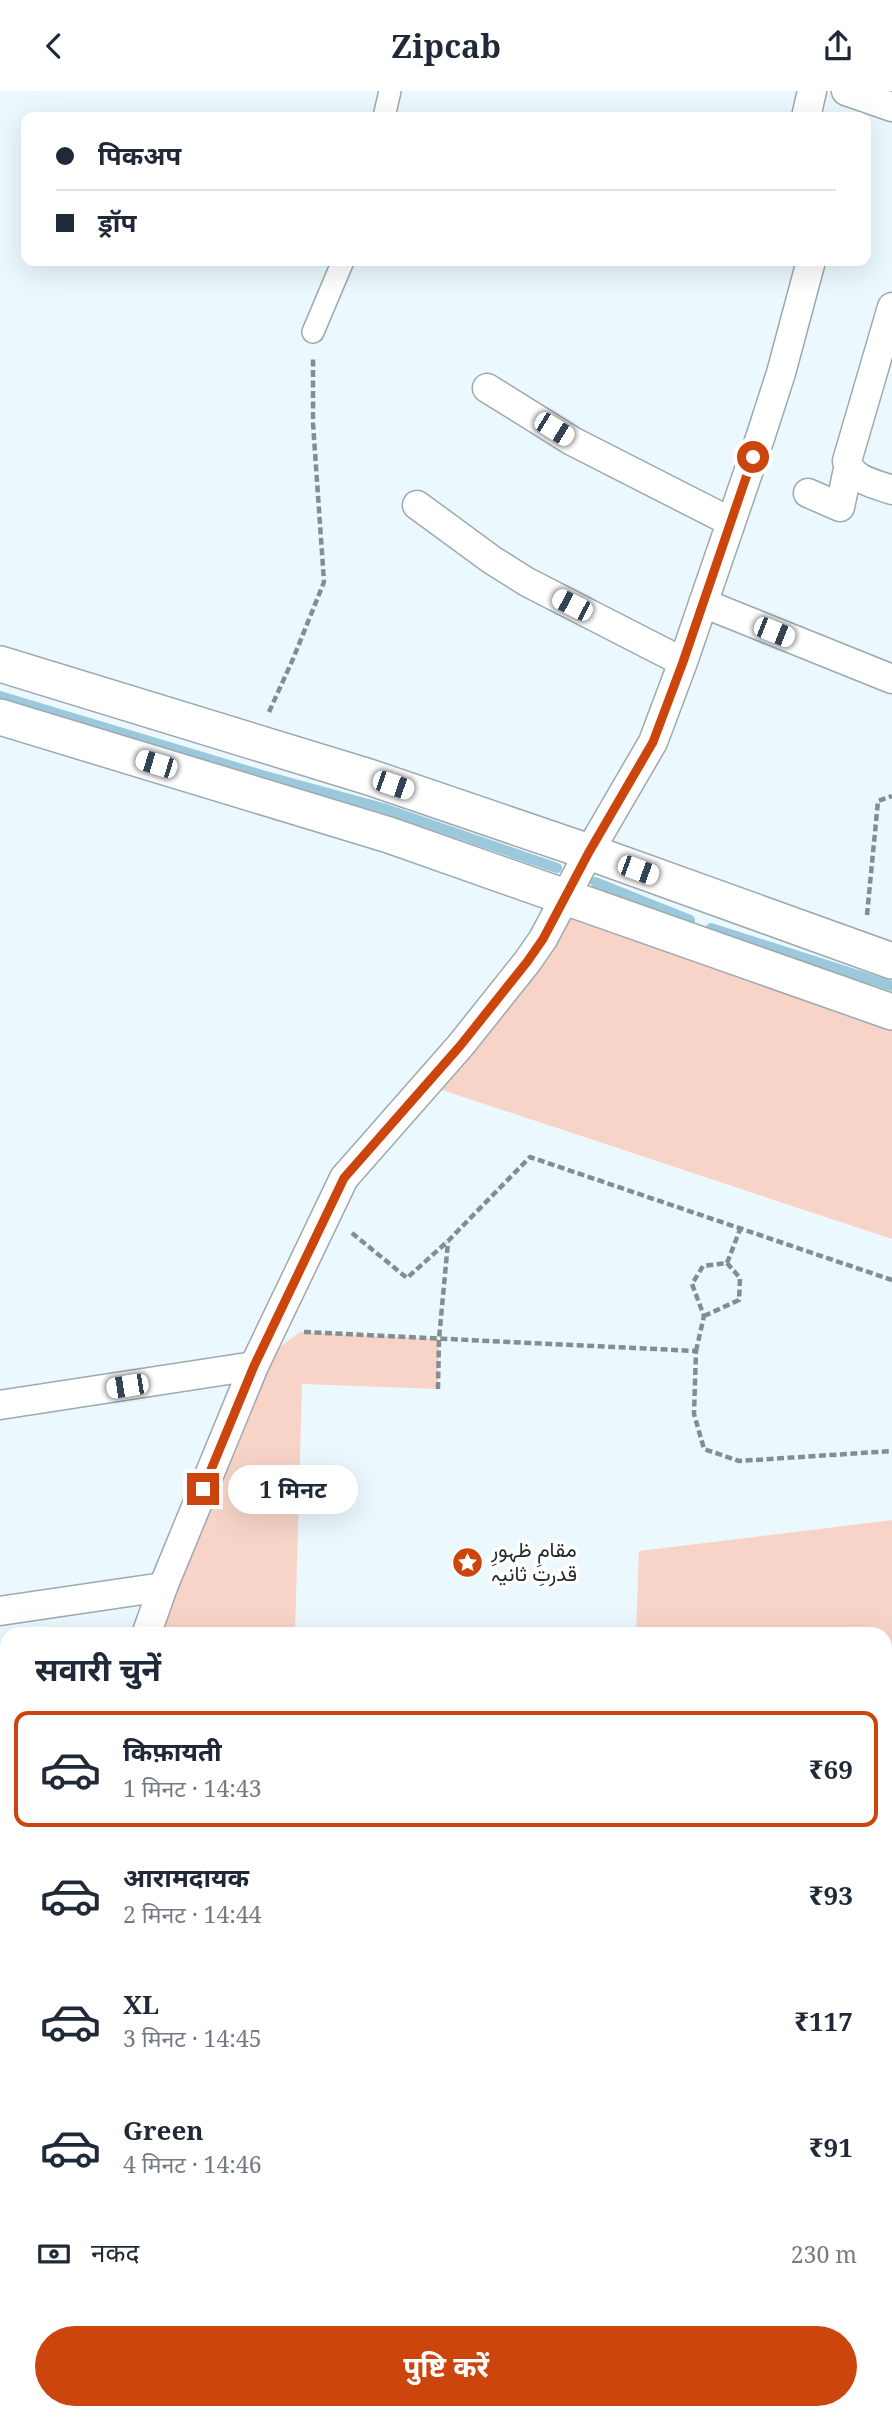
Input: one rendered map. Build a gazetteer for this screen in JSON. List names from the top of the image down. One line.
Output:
{"places":{"place":["مقامِ ظہورِ قدرتِ ثانیہ"]},"page":{"header":"Zipcab","banner":["पिकअप","ड्रॉप"],"bubble":"1 मिनट","heading":"सवारी चुनें","list":[{"name":"किफ़ायती","note":"1 मिनट · 14:43","value":"₹69"},{"name":"आरामदायक","note":"2 मिनट · 14:44","value":"₹93"},{"name":"XL","note":"3 मिनट · 14:45","value":"₹117"},{"name":"Green","note":"4 मिनट · 14:46","value":"₹91"}],"pay":["नकद","230 m"],"buttons":"पुष्टि करें"}}
